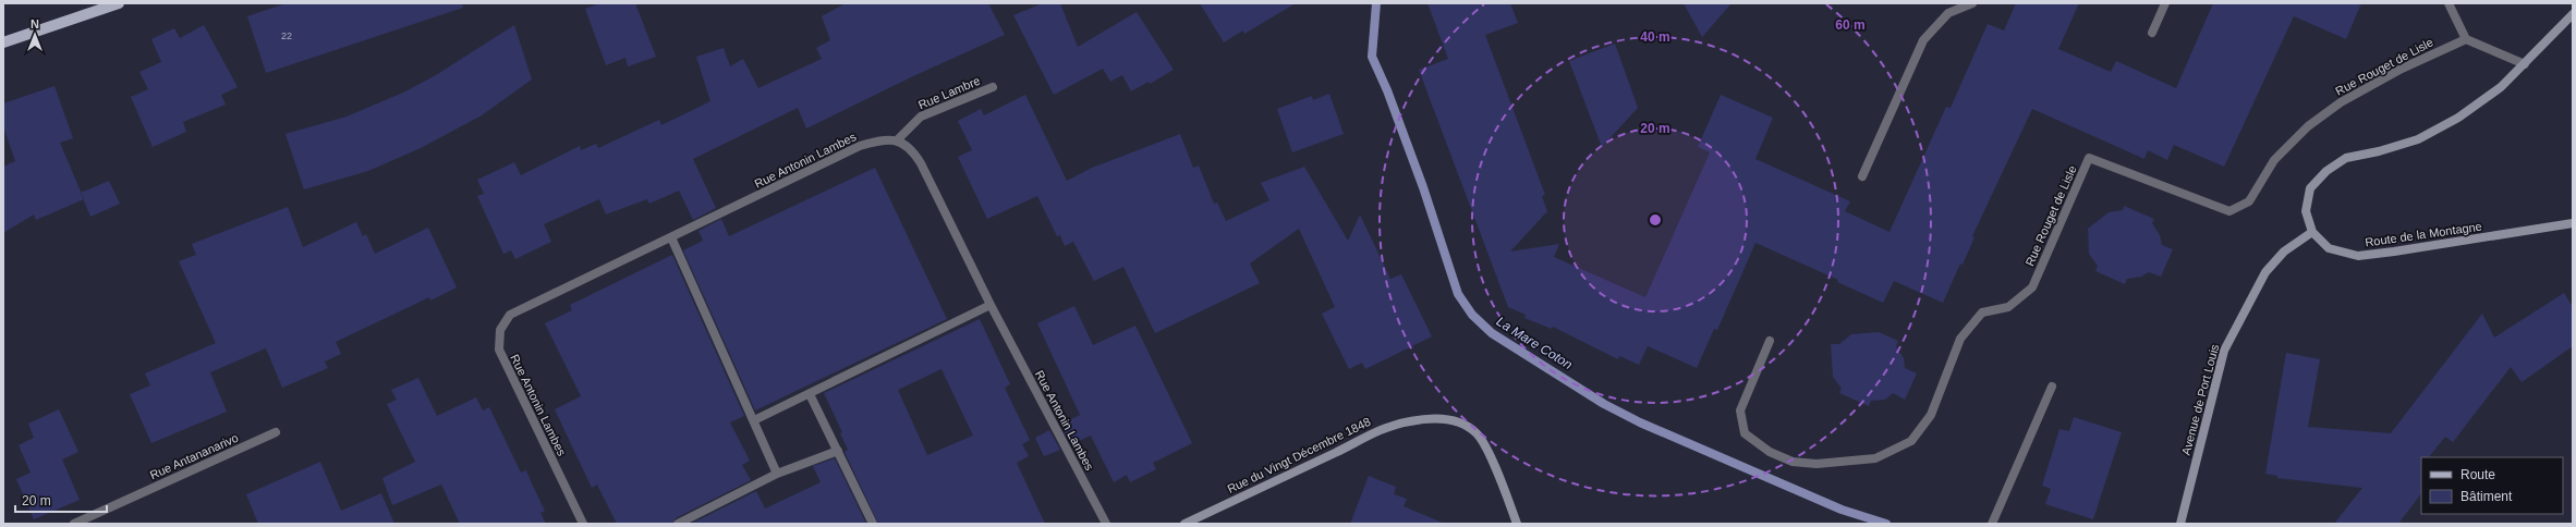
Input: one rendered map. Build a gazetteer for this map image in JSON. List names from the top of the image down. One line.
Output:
{"streets":{"street":["Rue Rouget de Lisle","Rue Lambre","Rue Antonin Lambes","Route de la Montagne","Avenue de Port Louis","Rue du Vingt Décembre 1848","Rue Antananarivo"]},"crossings":[["Rue Lambre","Rue Antonin Lambes"],["Route de la Montagne","Avenue de Port Louis"]],"water":["La Mare Coton"],"house_numbers":["22"],"legend":["Route","Bâtiment"],"scale_bar":"20 m","north":"top","rings":["60 m","40 m","20 m"]}
